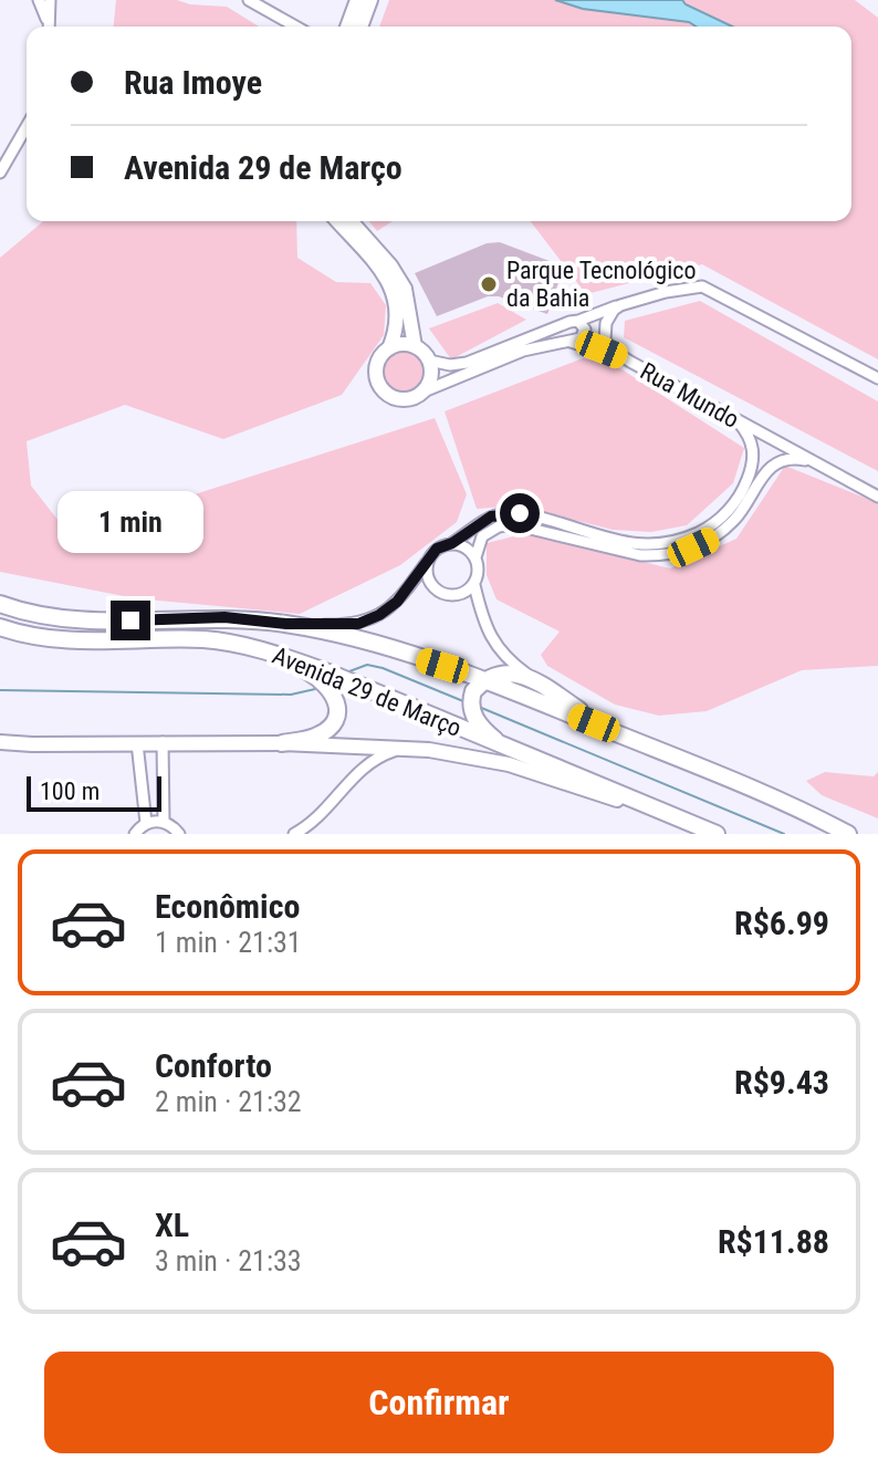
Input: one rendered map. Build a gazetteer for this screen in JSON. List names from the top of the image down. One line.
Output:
{"streets":{"main road":["Avenida 29 de Março"],"street":["Rua Mundo"]},"places":["Parque Tecnológico da Bahia"],"scale_bar":"100 m","page":{"banner":["Rua Imoye","Avenida 29 de Março"],"bubble":"1 min","scale":"100 m","list":[{"name":"Econômico","note":"1 min · 21:31","value":"R$6.99"},{"name":"Conforto","note":"2 min · 21:32","value":"R$9.43"},{"name":"XL","note":"3 min · 21:33","value":"R$11.88"}],"buttons":"Confirmar"}}
